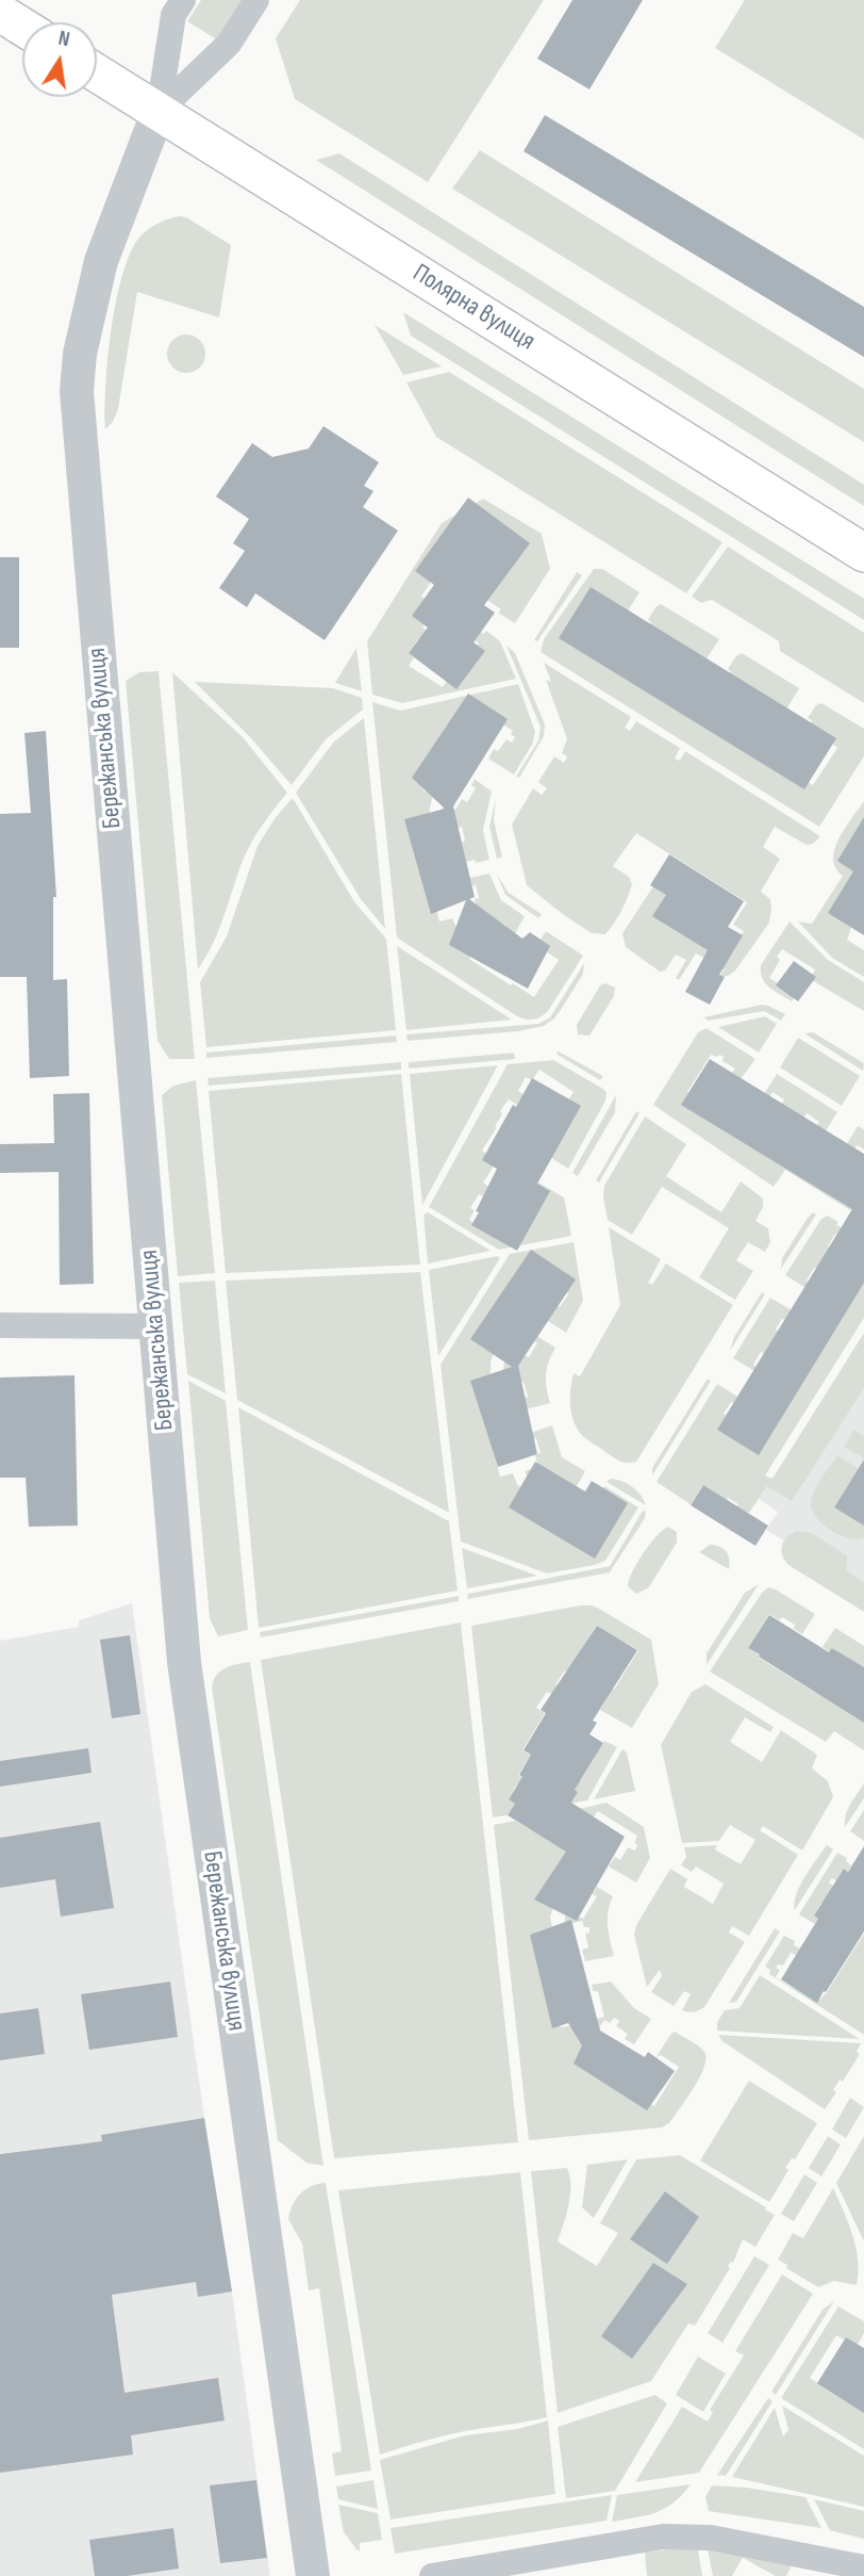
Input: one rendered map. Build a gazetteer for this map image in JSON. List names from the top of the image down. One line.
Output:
{"streets":{"main road":["Полярна вулиця"],"street":["Бережанська вулиця"]},"crossings":[["Полярна вулиця","Бережанська вулиця"]],"north":"top"}
